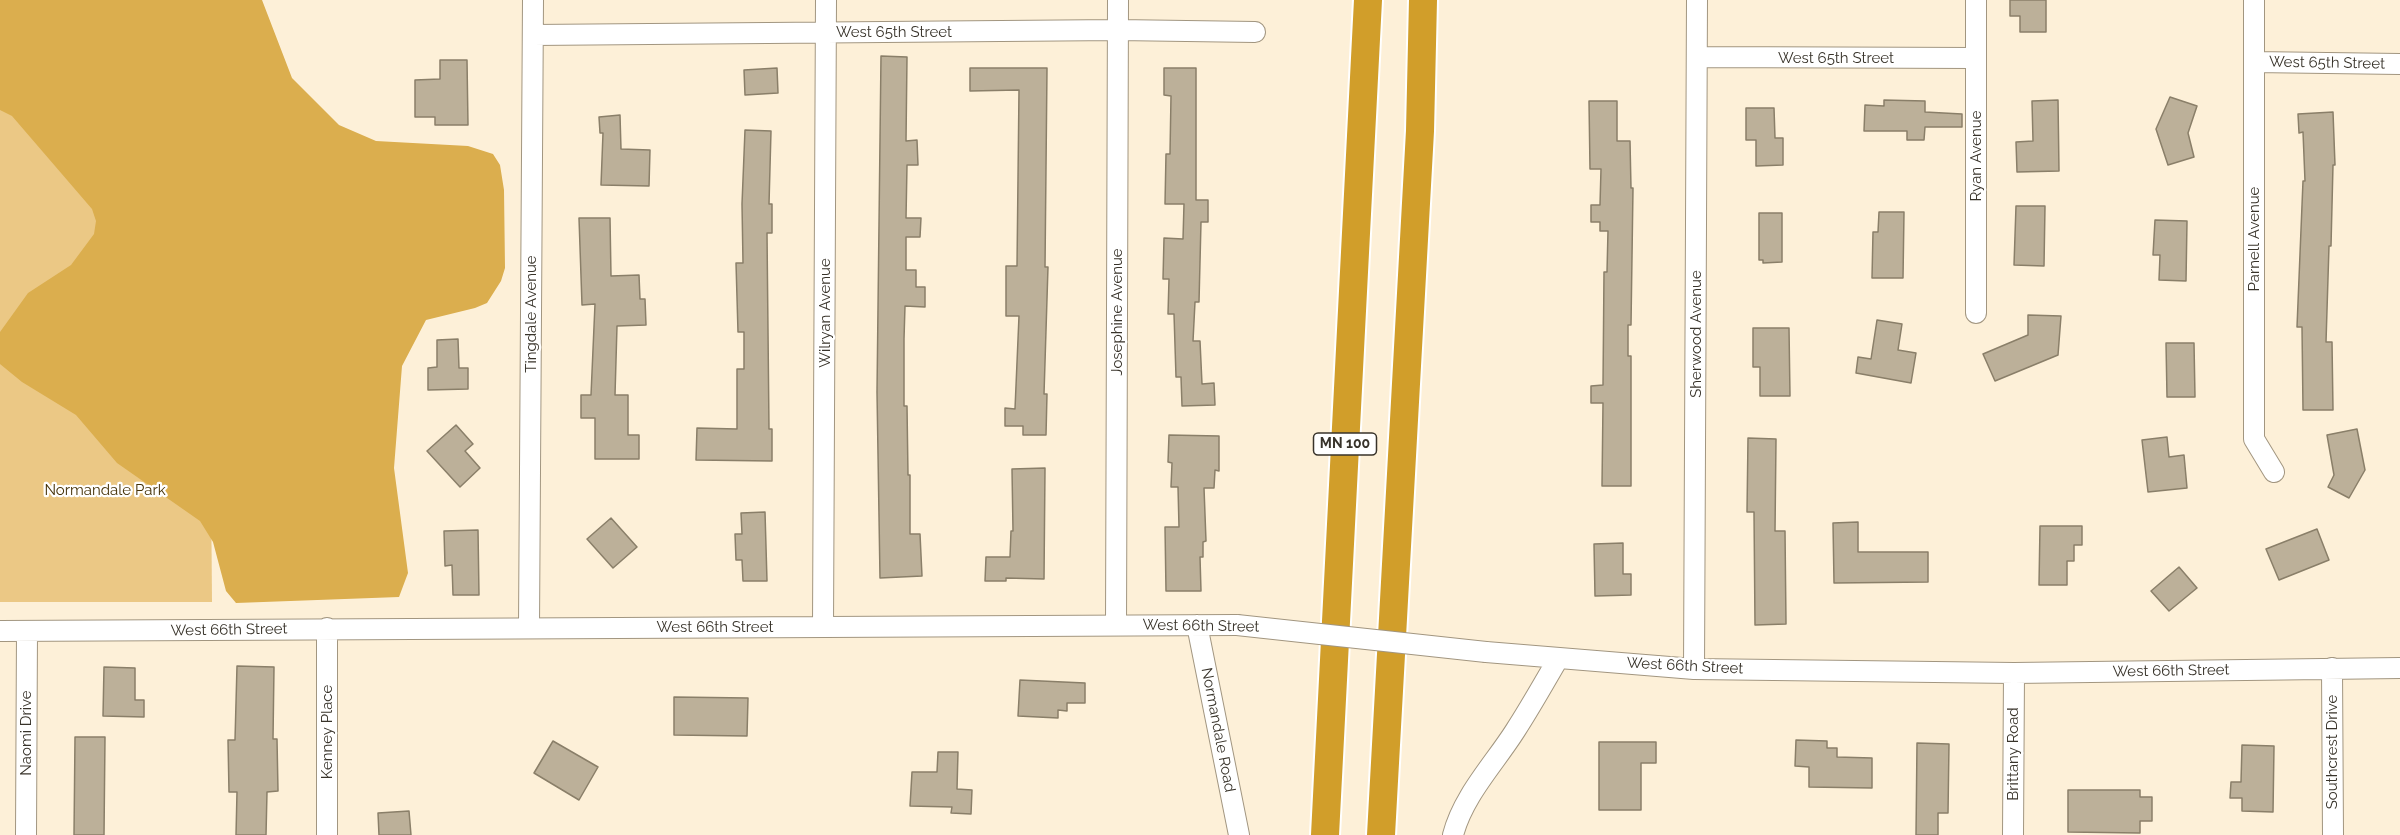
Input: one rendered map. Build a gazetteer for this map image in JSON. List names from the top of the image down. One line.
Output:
{"streets":{"highway":["MN 100"],"street":["West 65th Street","Ryan Avenue","Parnell Avenue","Josephine Avenue","Wilryan Avenue","Tingdale Avenue","Sherwood Avenue","West 66th Street","Normandale Road","Kenney Place","Naomi Drive","Southcrest Drive","Brittany Road"]},"crossings":[["West 65th Street","Ryan Avenue"],["West 65th Street","Parnell Avenue"],["West 65th Street","Josephine Avenue"],["West 65th Street","Wilryan Avenue"],["West 65th Street","Tingdale Avenue"],["West 65th Street","Sherwood Avenue"],["Josephine Avenue","West 66th Street"],["Wilryan Avenue","West 66th Street"],["Tingdale Avenue","West 66th Street"],["Sherwood Avenue","West 66th Street"],["West 66th Street","Normandale Road"],["West 66th Street","Kenney Place"],["West 66th Street","Naomi Drive"],["West 66th Street","Southcrest Drive"],["West 66th Street","Brittany Road"]],"parks":["Normandale Park"]}
